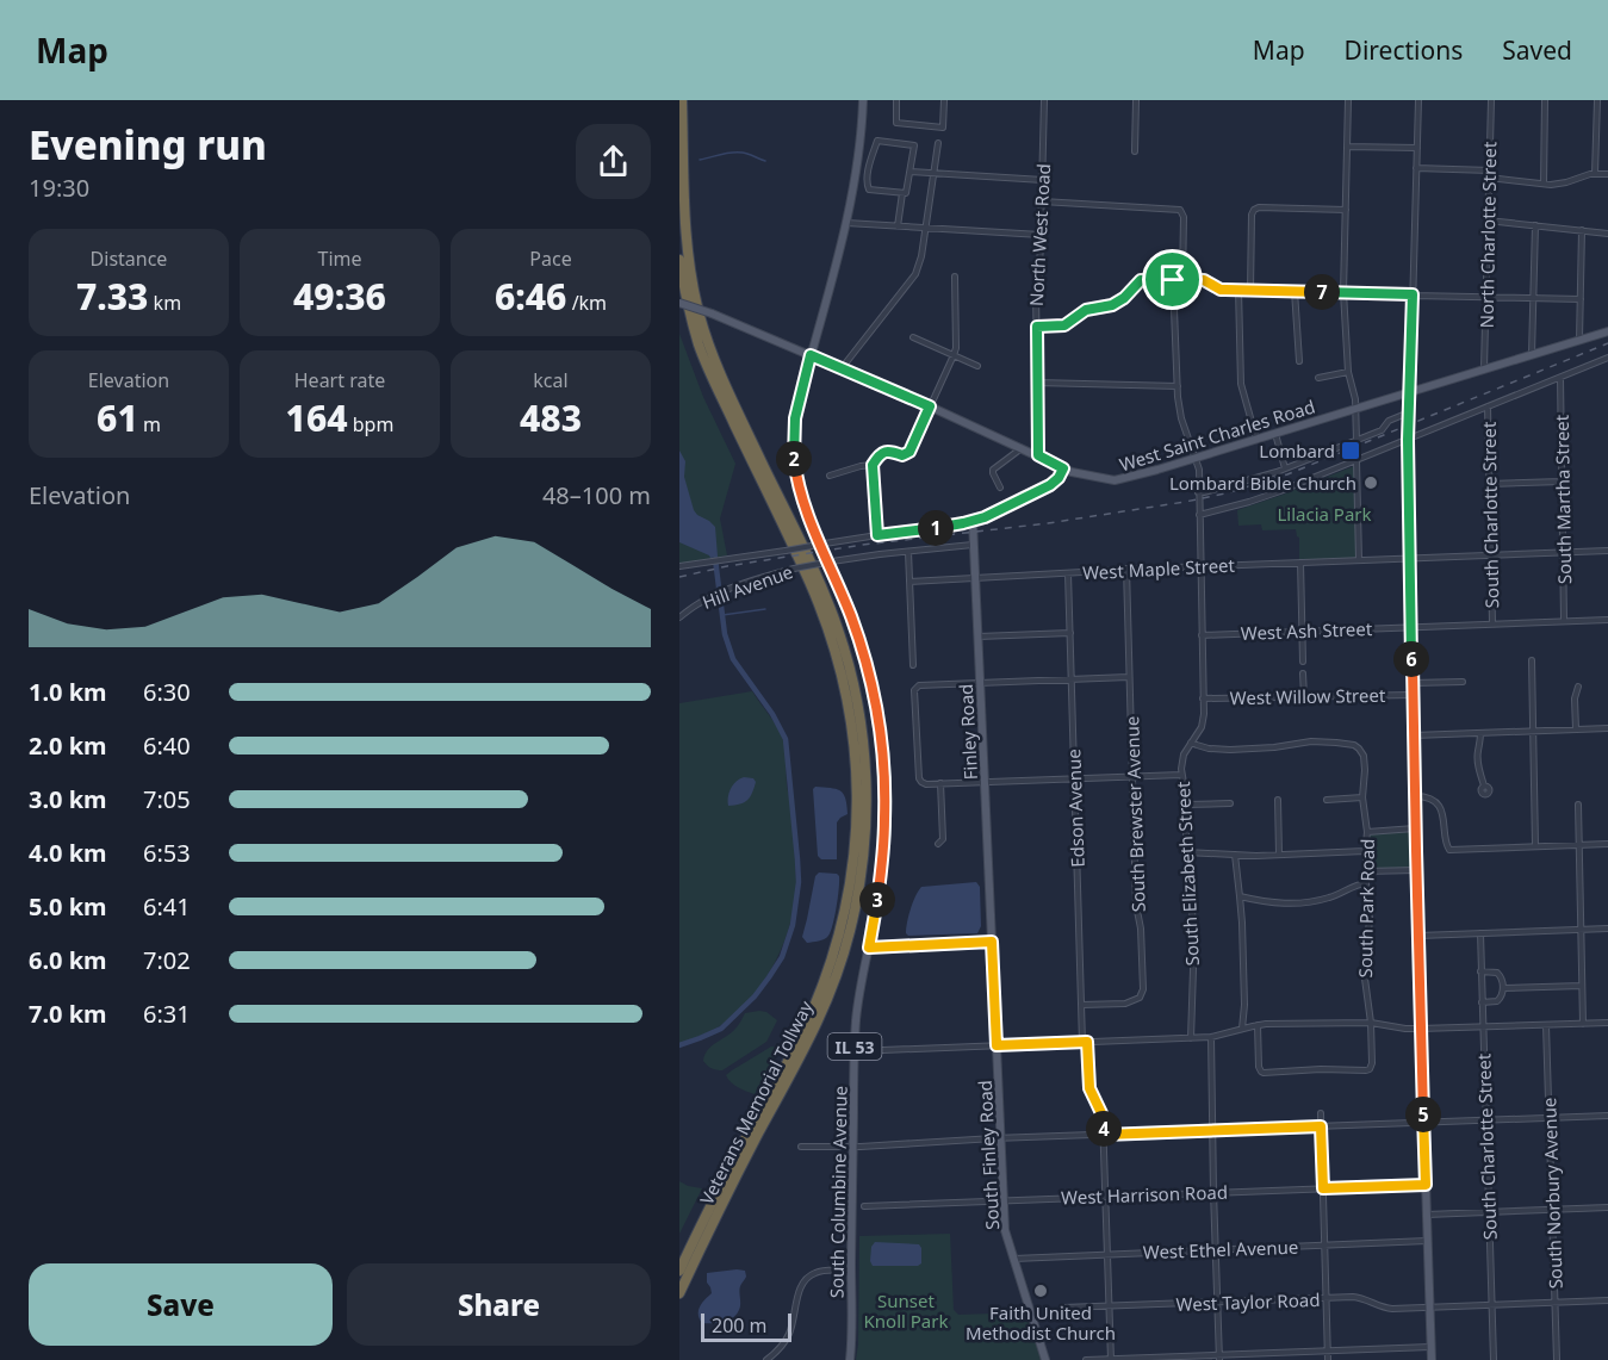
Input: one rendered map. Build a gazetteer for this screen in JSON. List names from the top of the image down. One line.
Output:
{"streets":{"highway":["Veterans Memorial Tollway"],"main road":["West Saint Charles Road","Finley Road","IL 53","South Finley Road","South Columbine Avenue"],"street":["North West Road","North Charlotte Street","South Martha Street","South Charlotte Street","West Maple Street","Hill Avenue","West Ash Street","West Willow Street","Edson Avenue","South Brewster Avenue","South Elizabeth Street","South Park Road","South Norbury Avenue","West Harrison Road","West Ethel Avenue","West Taylor Road"]},"crossings":[["North West Road","West Saint Charles Road"],["North Charlotte Street","West Saint Charles Road"],["West Saint Charles Road","South Elizabeth Street"],["West Saint Charles Road","IL 53"],["West Saint Charles Road","South Columbine Avenue"],["South Martha Street","West Maple Street"],["South Martha Street","West Ash Street"],["South Charlotte Street","West Maple Street"],["South Charlotte Street","West Ash Street"],["South Charlotte Street","West Taylor Road"],["West Maple Street","Finley Road"],["West Maple Street","Edson Avenue"],["West Maple Street","South Brewster Avenue"],["West Maple Street","South Elizabeth Street"],["Hill Avenue","Finley Road"],["West Ash Street","South Elizabeth Street"],["West Willow Street","South Elizabeth Street"],["Finley Road","South Finley Road"],["Edson Avenue","South Brewster Avenue"],["Edson Avenue","West Harrison Road"],["Edson Avenue","West Ethel Avenue"],["Edson Avenue","West Taylor Road"],["South Elizabeth Street","South Park Road"],["IL 53","South Columbine Avenue"],["South Finley Road","West Harrison Road"],["South Finley Road","West Ethel Avenue"],["South Norbury Avenue","West Taylor Road"]],"parks":["Lilacia Park","Sunset Knoll Park"],"places":{"transit":["Lombard"],"other":["Lombard Bible Church","Faith United Methodist Church"]},"scale_bar":"200 m","page":{"header":"Map","nav":["Map","Directions","Saved"],"heading":["Evening run","19:30"],"stats":[["Distance","7.33 km"],["Time","49:36"],["Pace","6:46 /km"],["Elevation","61 m"],["Heart rate","164 bpm"],["kcal","483"]],"pins":["7","2","1","6","3","5","4"],"chart":["Elevation","48–100 m"],"list":[{"name":"1.0 km","note":"6:30"},{"name":"2.0 km","note":"6:40"},{"name":"3.0 km","note":"7:05"},{"name":"4.0 km","note":"6:53"},{"name":"5.0 km","note":"6:41"},{"name":"6.0 km","note":"7:02"},{"name":"7.0 km","note":"6:31"}],"buttons":["Save","Share"],"scale":"200 m"}}
